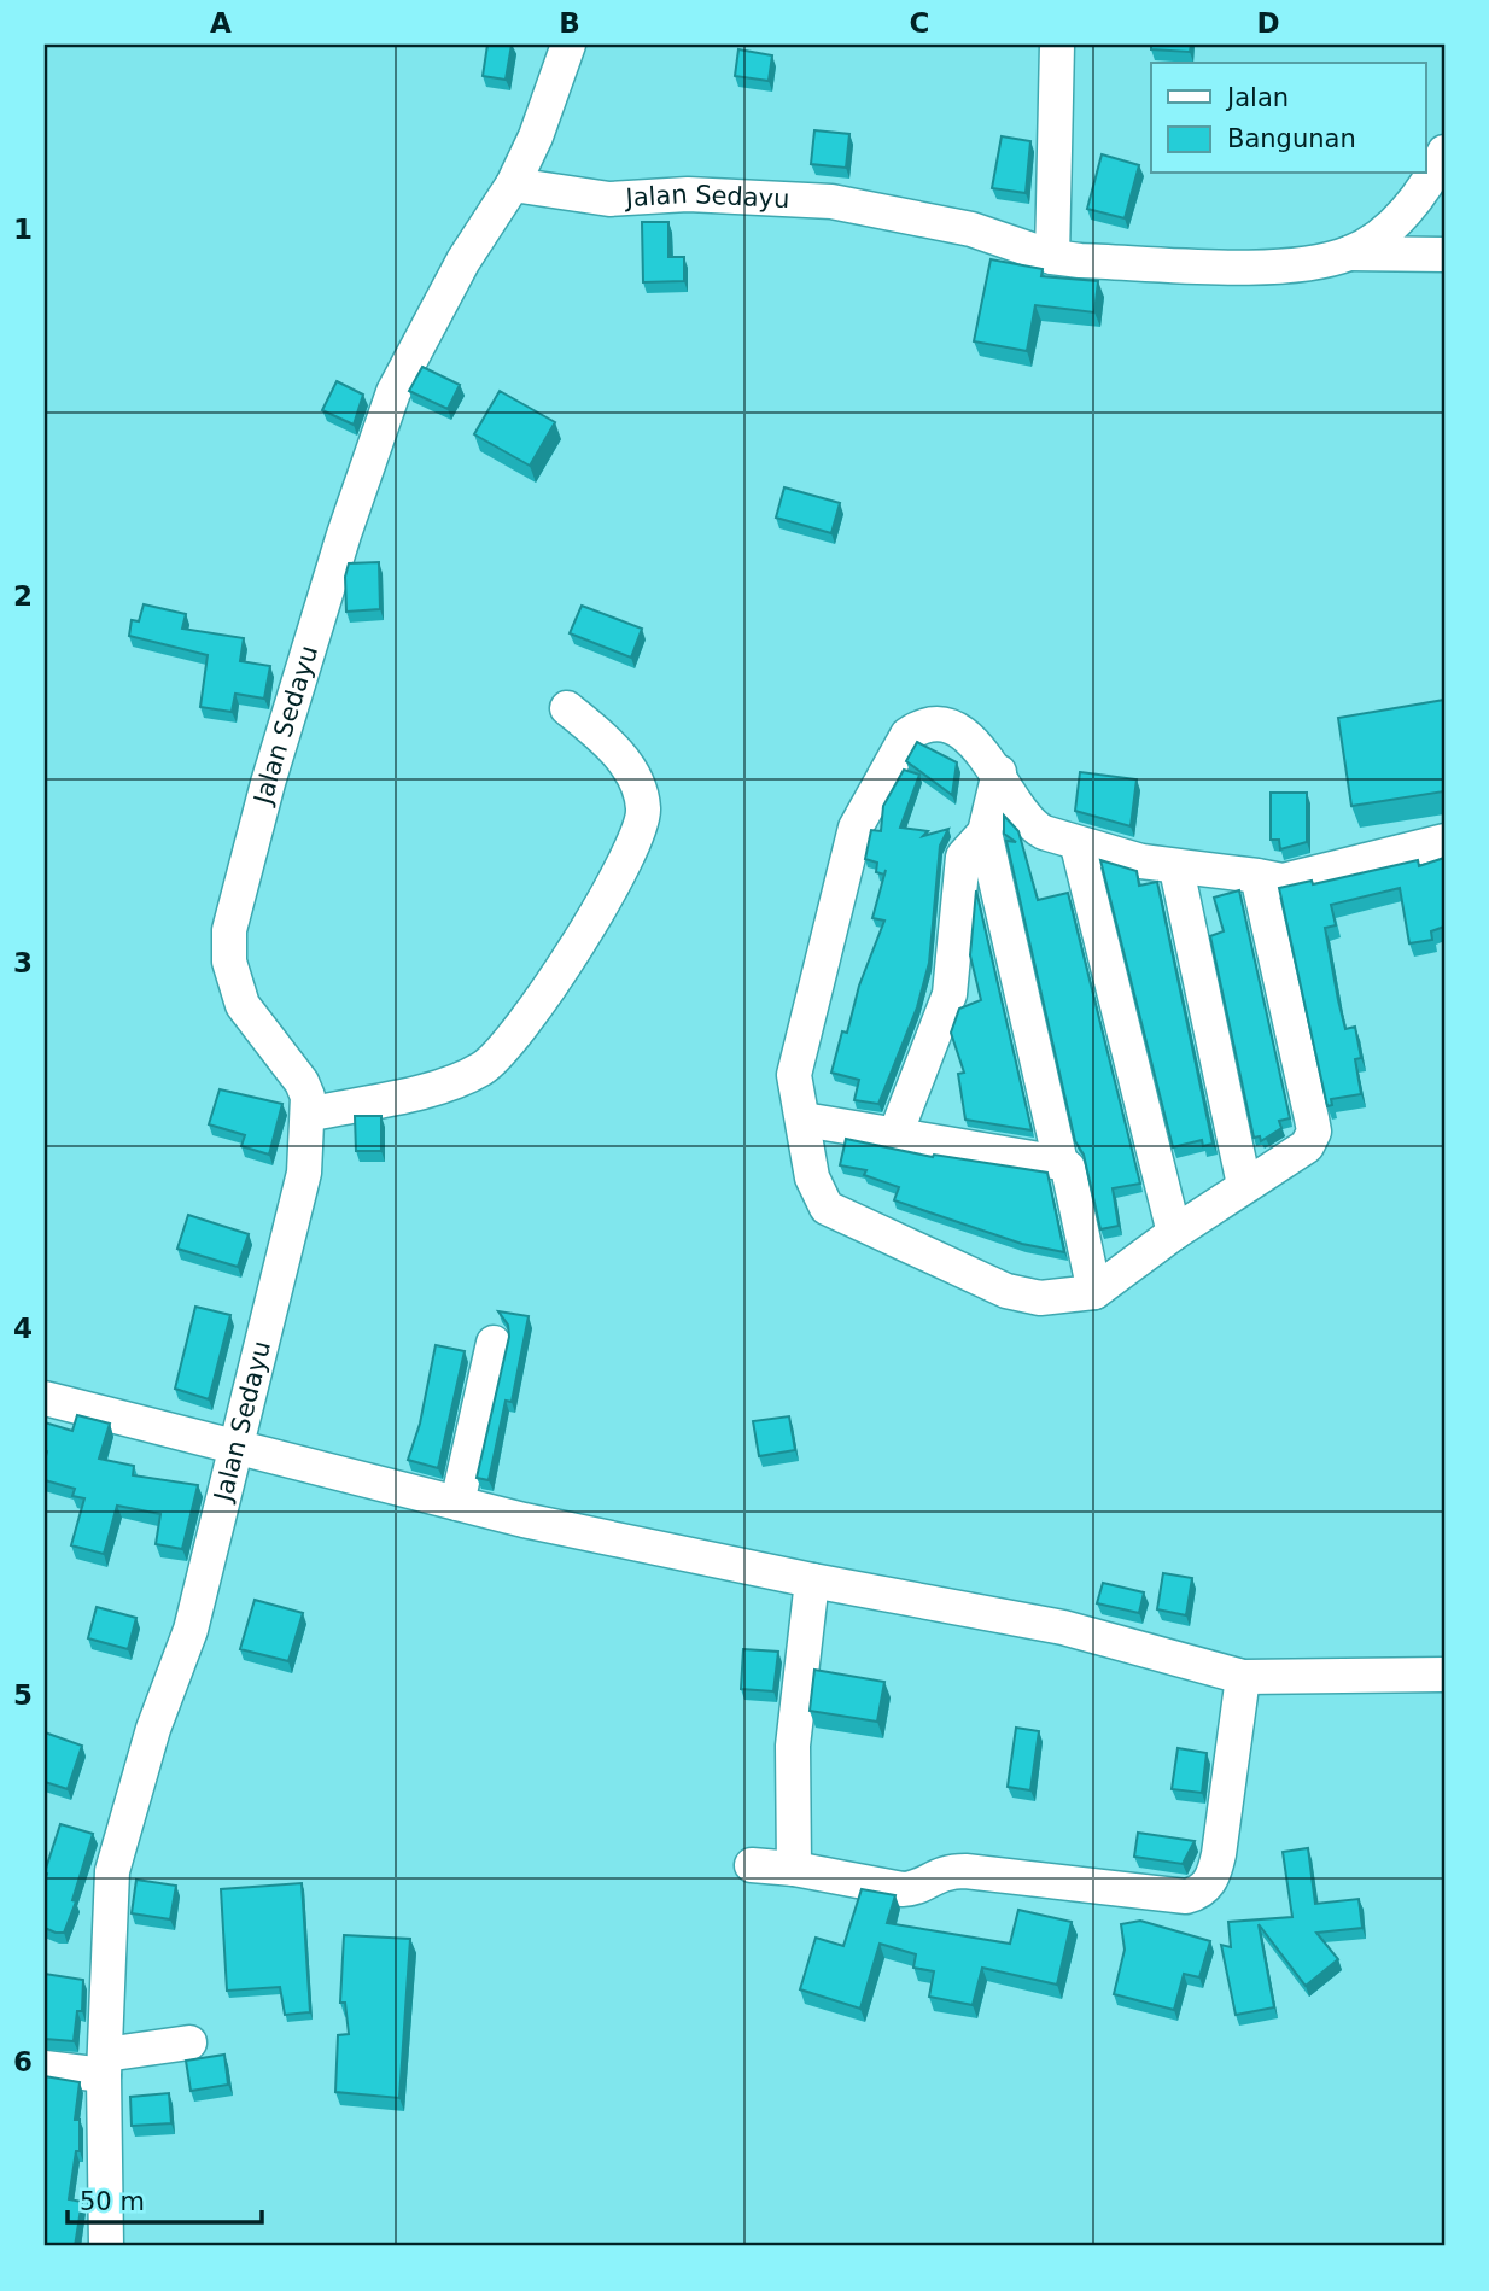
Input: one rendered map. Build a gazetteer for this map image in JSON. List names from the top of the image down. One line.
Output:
{"streets":{"street":["Jalan Sedayu"]},"legend":["Jalan","Bangunan"],"scale_bar":"50 m","grid":{"columns":["A","B","C","D"],"rows":["1","2","3","4","5","6"]}}
